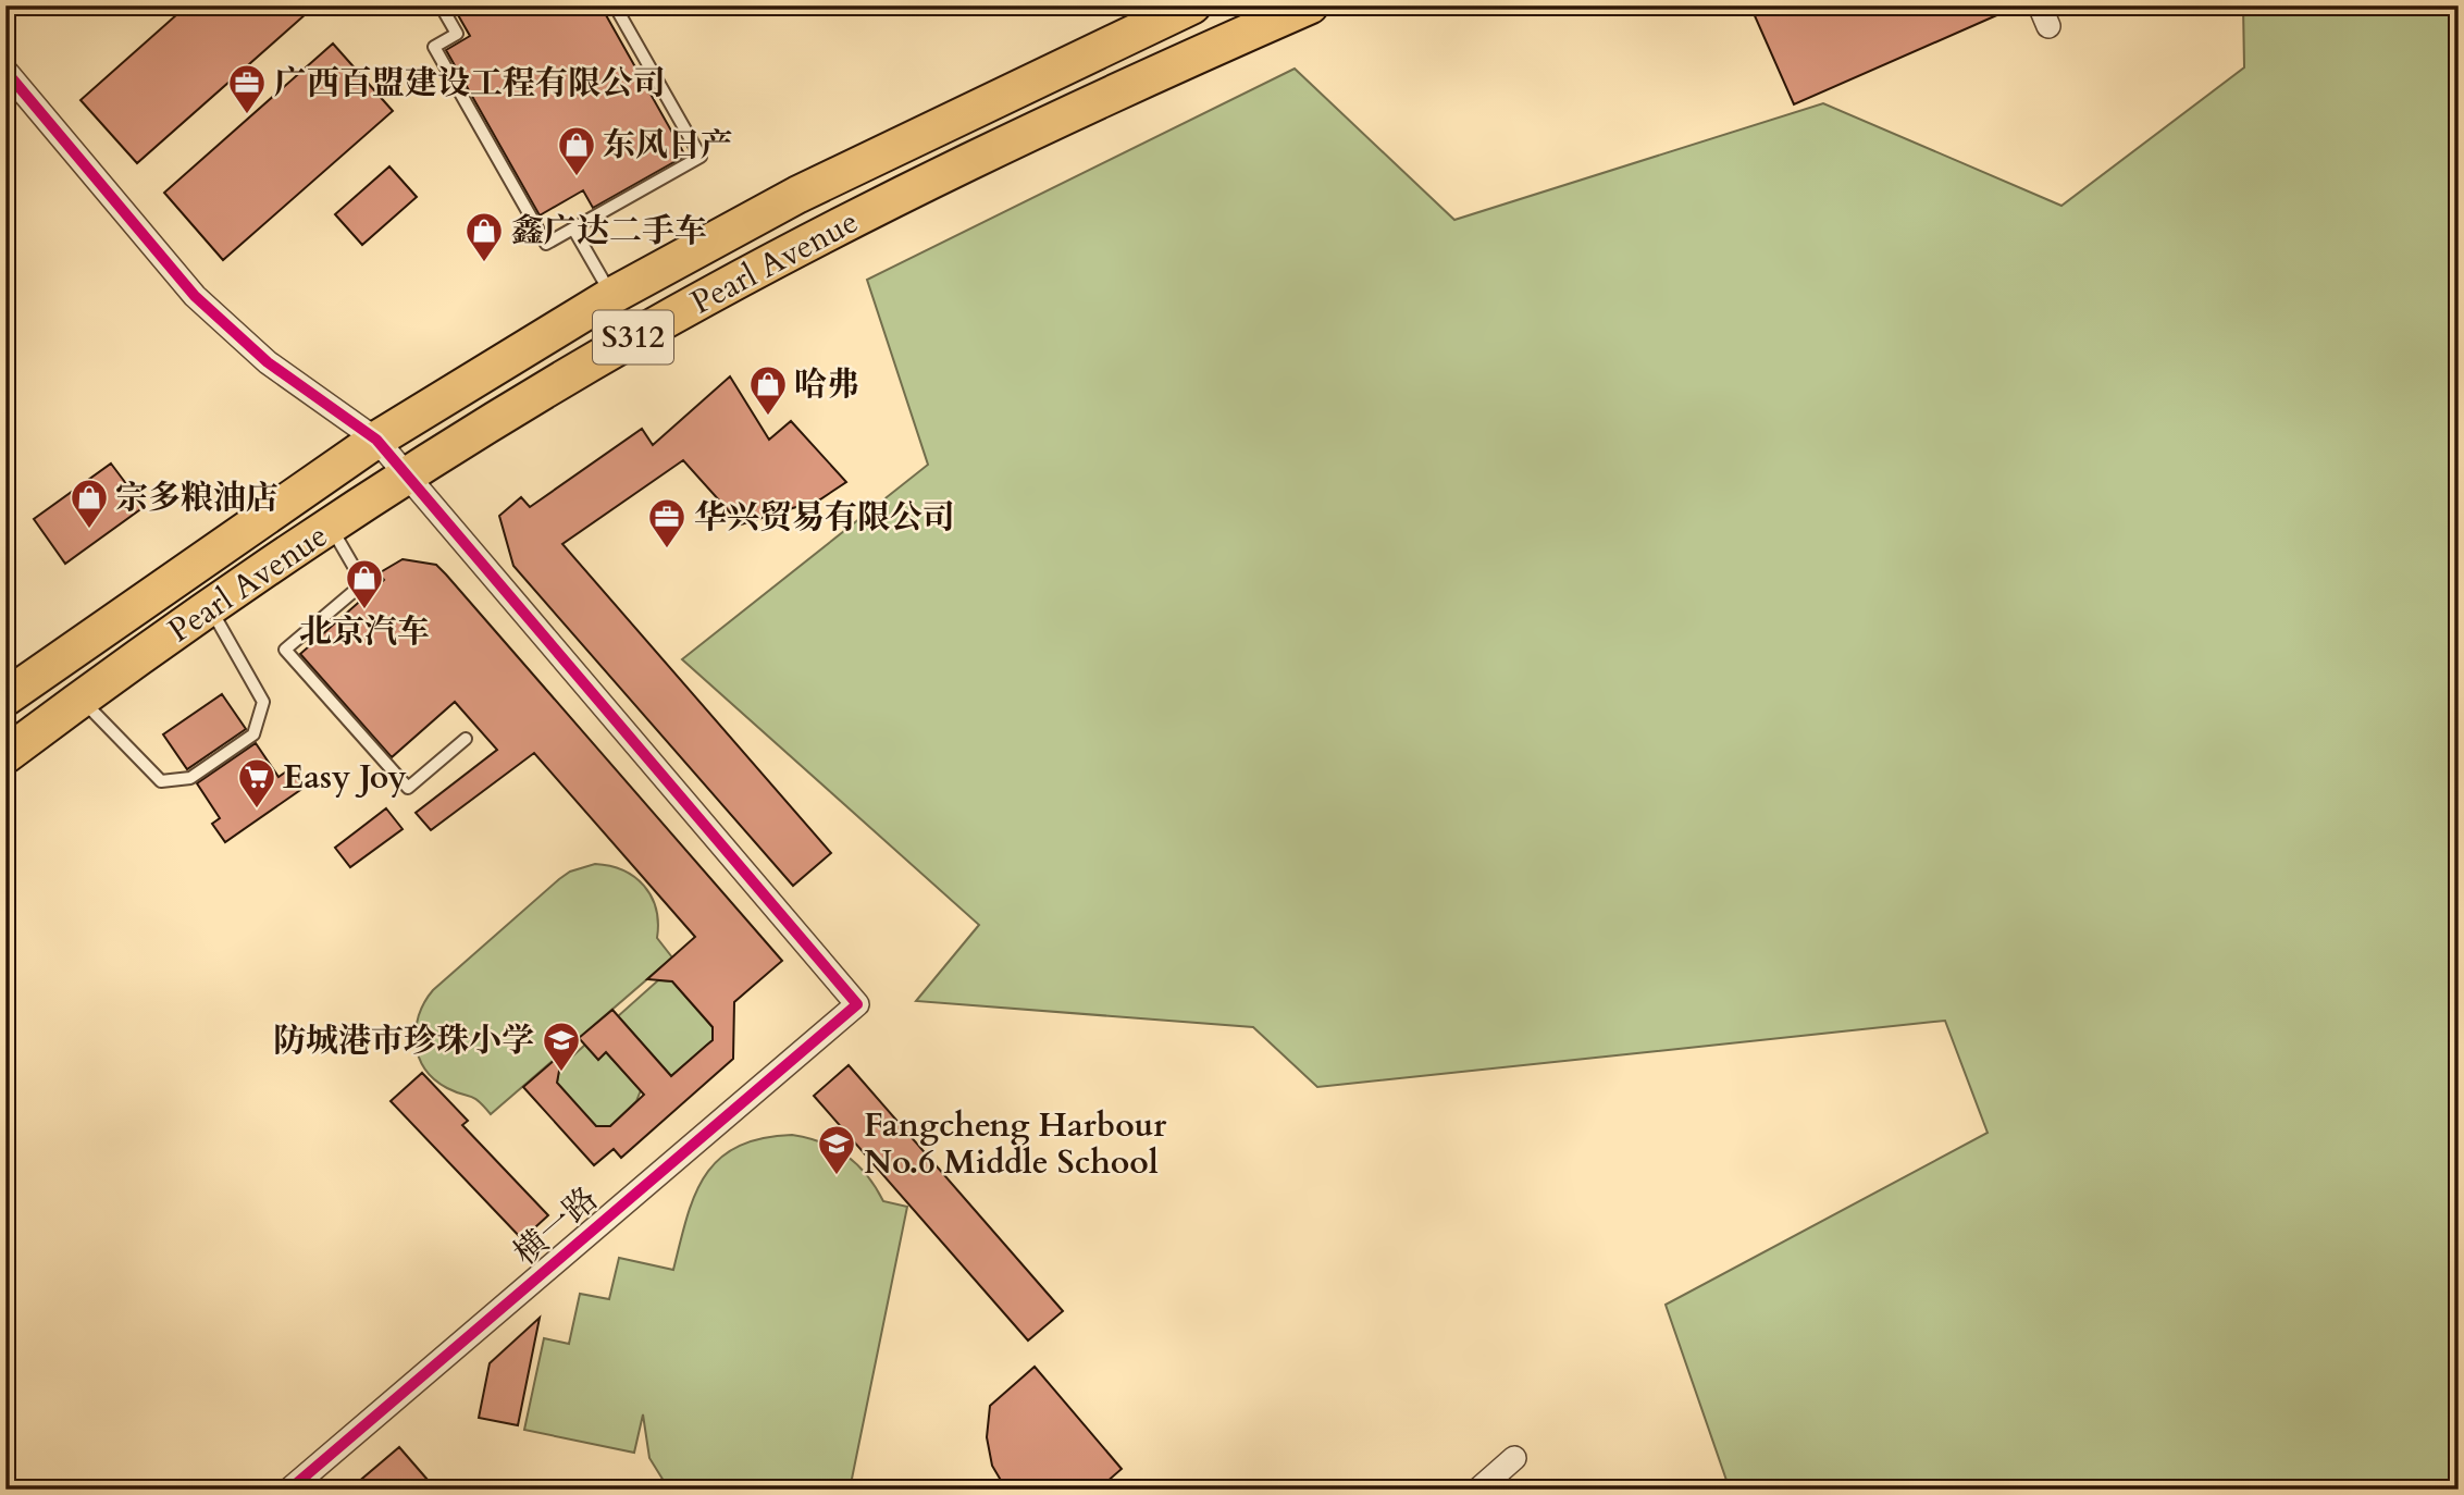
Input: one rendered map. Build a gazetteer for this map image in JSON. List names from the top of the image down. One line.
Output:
{"streets":{"main road":["Pearl Avenue","S312"],"street":["横一路"]},"crossings":[["Pearl Avenue","横一路"]],"places":{"office":["广西百盟建设工程有限公司","华兴贸易有限公司"],"shop":["东风日产","鑫广达二手车","哈弗","宗多粮油店","北京汽车"],"supermarket":["Easy Joy"],"school or university":["防城港市珍珠小学","Fangcheng Harbour No.6 Middle School"]}}
